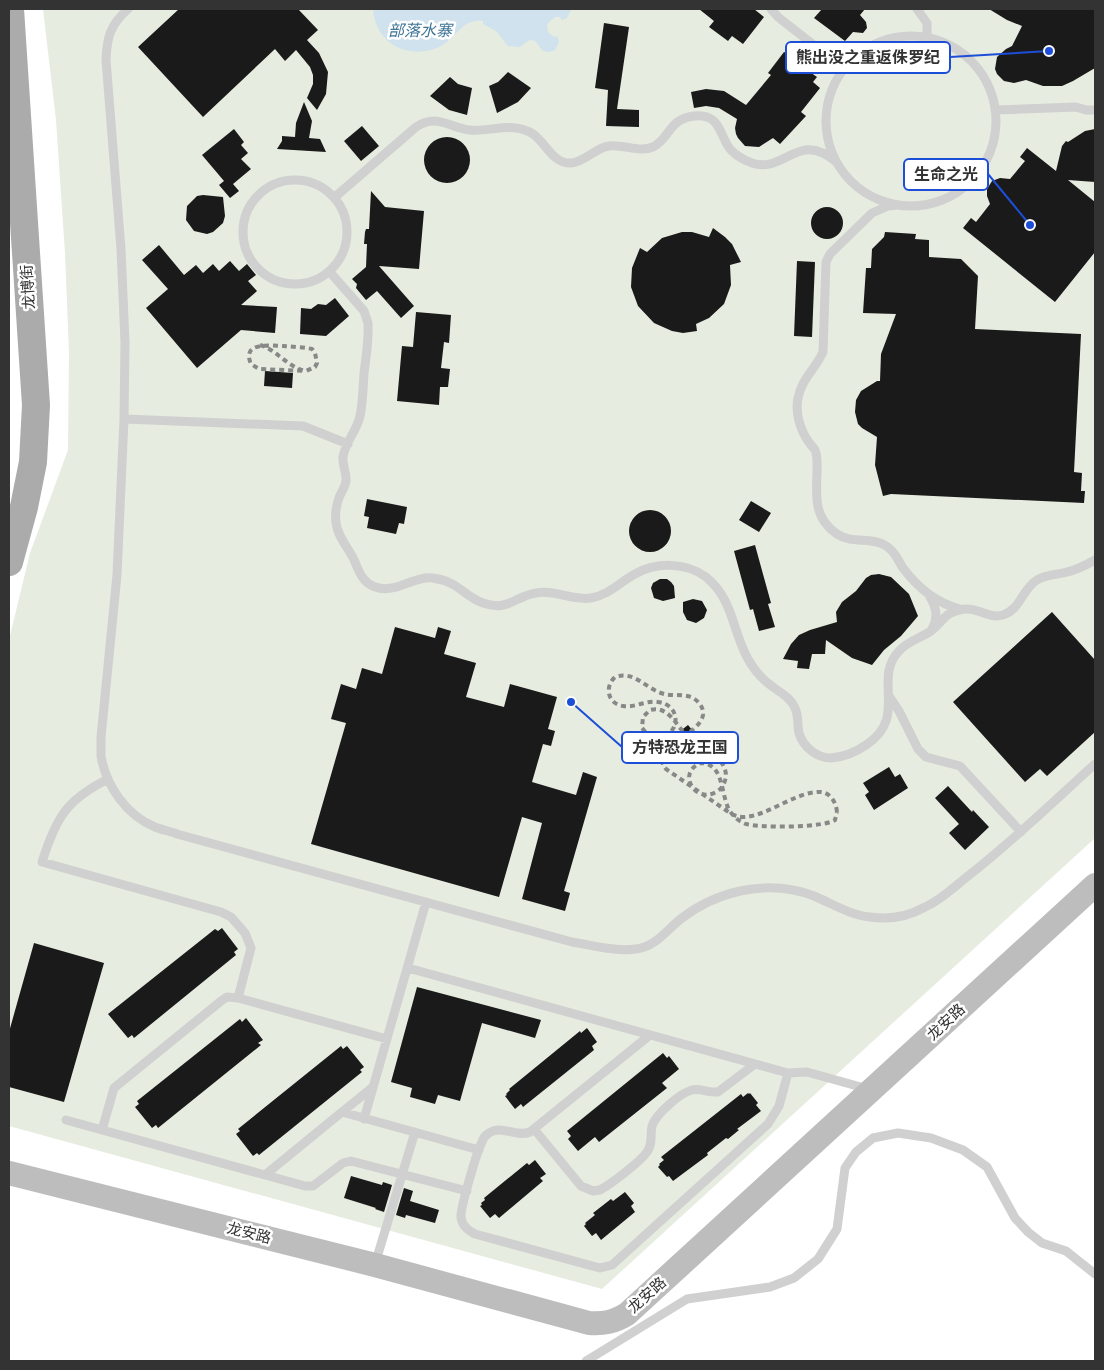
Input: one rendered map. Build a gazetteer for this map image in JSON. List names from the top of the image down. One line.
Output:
{"streets":{"main road":["龙博街","龙安路"]},"water":["部落水寨"],"places":["熊出没之重返侏罗纪","生命之光","方特恐龙王国"]}
